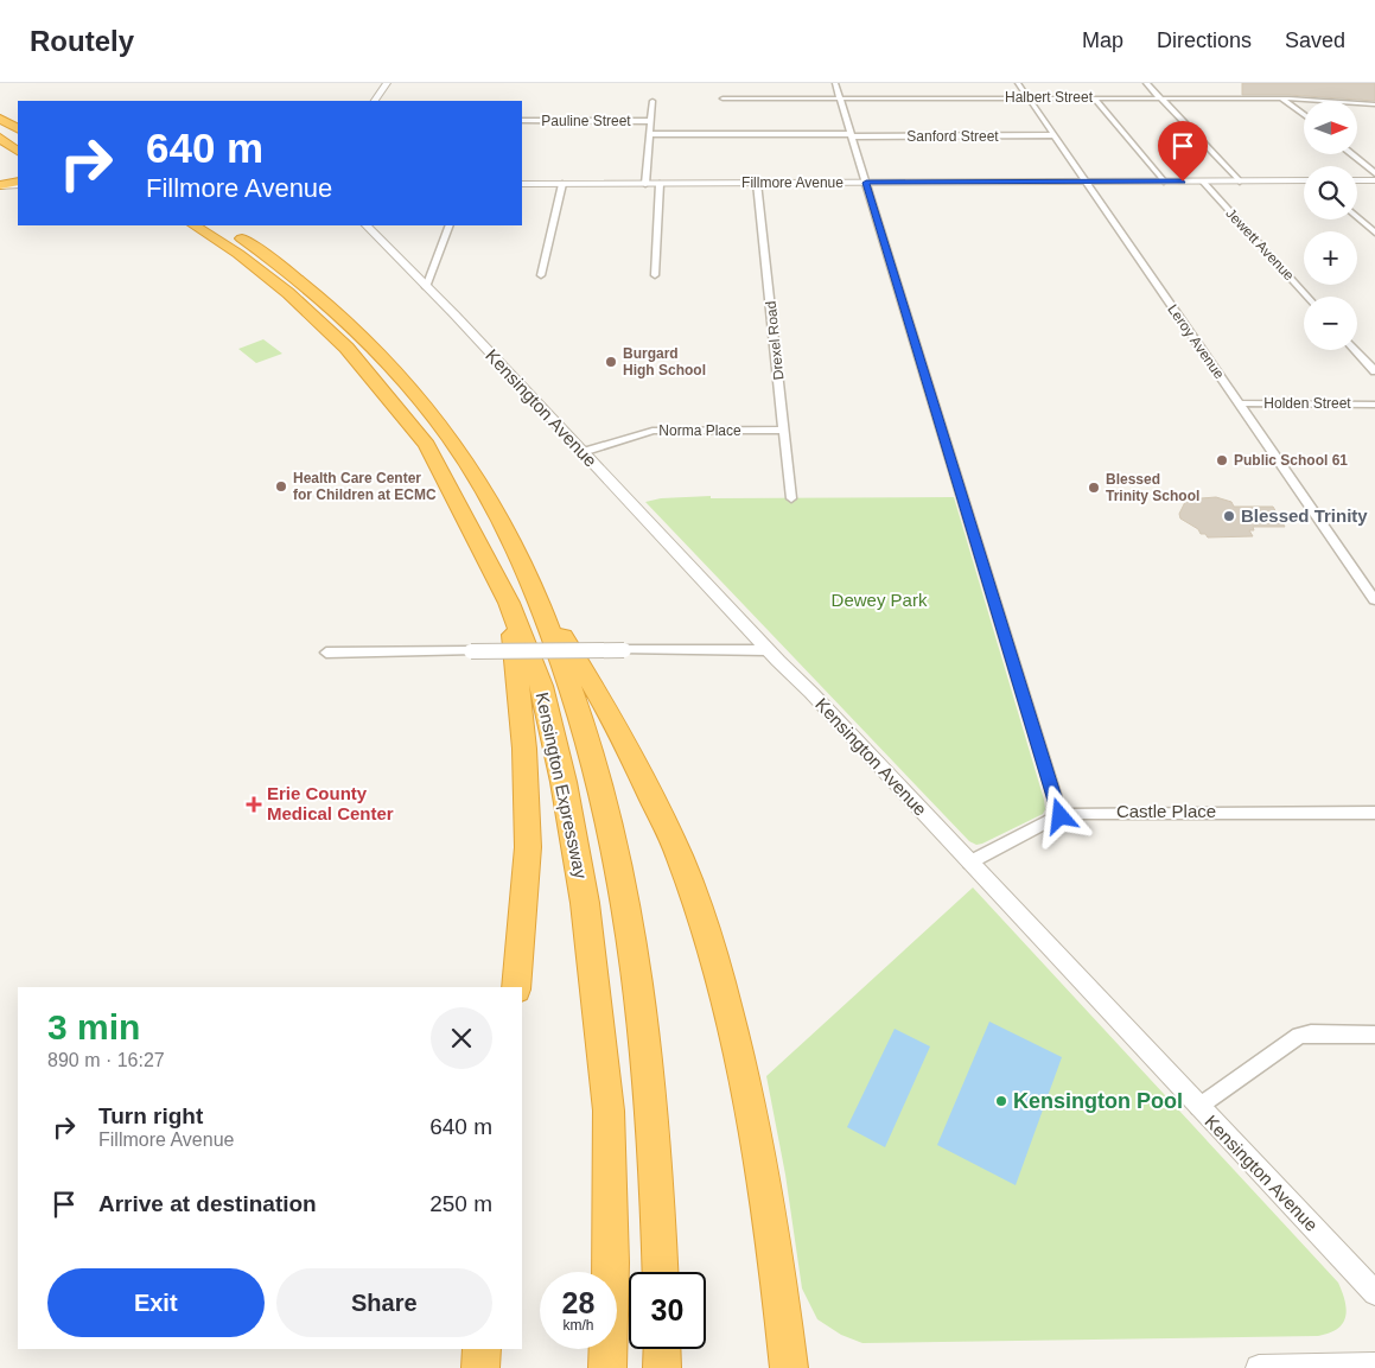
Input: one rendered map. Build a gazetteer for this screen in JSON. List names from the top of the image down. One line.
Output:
{"streets":{"highway":["Kensington Expressway"],"street":["Halbert Street","Pauline Street","Sanford Street","Fillmore Avenue","Jewett Avenue","Drexel Road","Leroy Avenue","Holden Street","Kensington Avenue","Norma Place","Castle Place"]},"crossings":[["Halbert Street","Jewett Avenue"],["Halbert Street","Leroy Avenue"],["Sanford Street","Leroy Avenue"],["Fillmore Avenue","Jewett Avenue"],["Fillmore Avenue","Drexel Road"],["Fillmore Avenue","Leroy Avenue"],["Drexel Road","Norma Place"],["Leroy Avenue","Holden Street"],["Kensington Avenue","Norma Place"],["Kensington Avenue","Castle Place"]],"parks":["Dewey Park"],"places":{"other":["Burgard High School","Public School 61","Health Care Center for Children at ECMC","Blessed Trinity School","Blessed Trinity","Kensington Pool"],"health":["Erie County Medical Center"]},"north":"right","page":{"header":"Routely","nav":["Map","Directions","Saved"],"map_buttons":["+","−"],"turn":["640 m","Fillmore Avenue"],"heading":["3 min","890 m · 16:27"],"list":[{"name":"Turn right","note":"Fillmore Avenue","value":"640 m"},{"name":"Arrive at destination","value":"250 m"}],"buttons":["Exit","Share"],"speed":"28 km/h","limit":"30"}}
